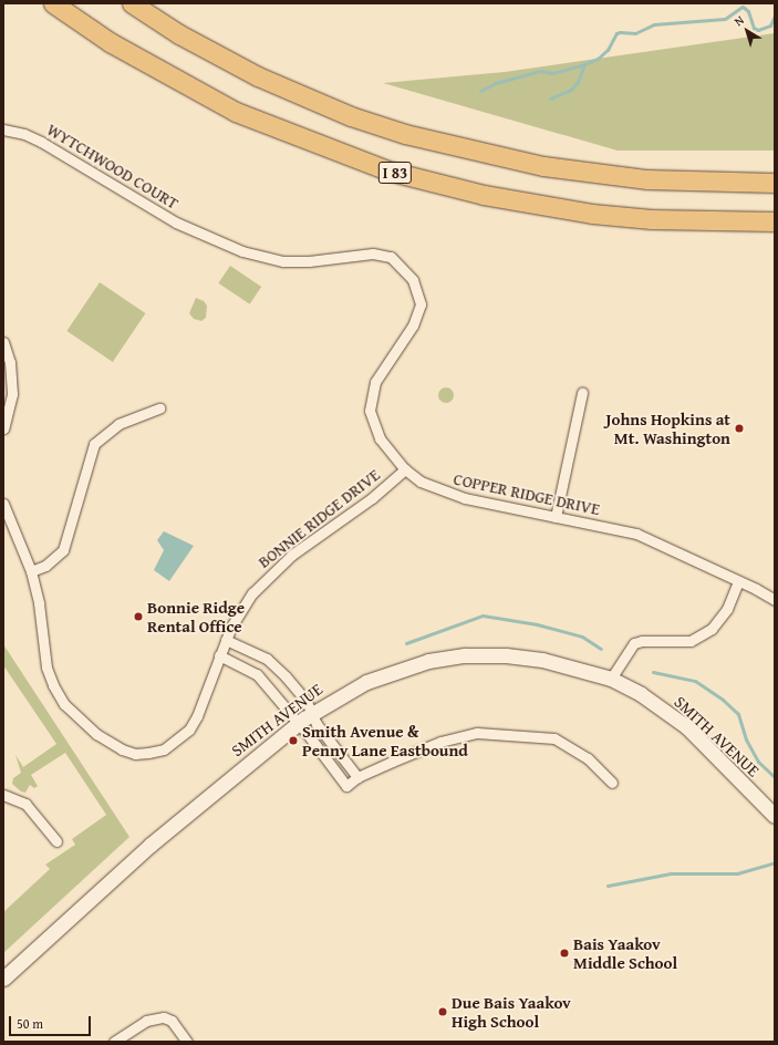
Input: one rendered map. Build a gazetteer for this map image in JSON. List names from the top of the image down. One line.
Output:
{"streets":{"highway":["I 83"],"main road":["SMITH AVENUE"],"street":["WYTCHWOOD COURT","COPPER RIDGE DRIVE","BONNIE RIDGE DRIVE"]},"crossings":[["WYTCHWOOD COURT","COPPER RIDGE DRIVE"],["COPPER RIDGE DRIVE","BONNIE RIDGE DRIVE"]],"places":["Johns Hopkins at Mt. Washington","Bonnie Ridge Rental Office","Smith Avenue & Penny Lane Eastbound","Bais Yaakov Middle School","Due Bais Yaakov High School"],"scale_bar":"50 m","north":"top left"}
